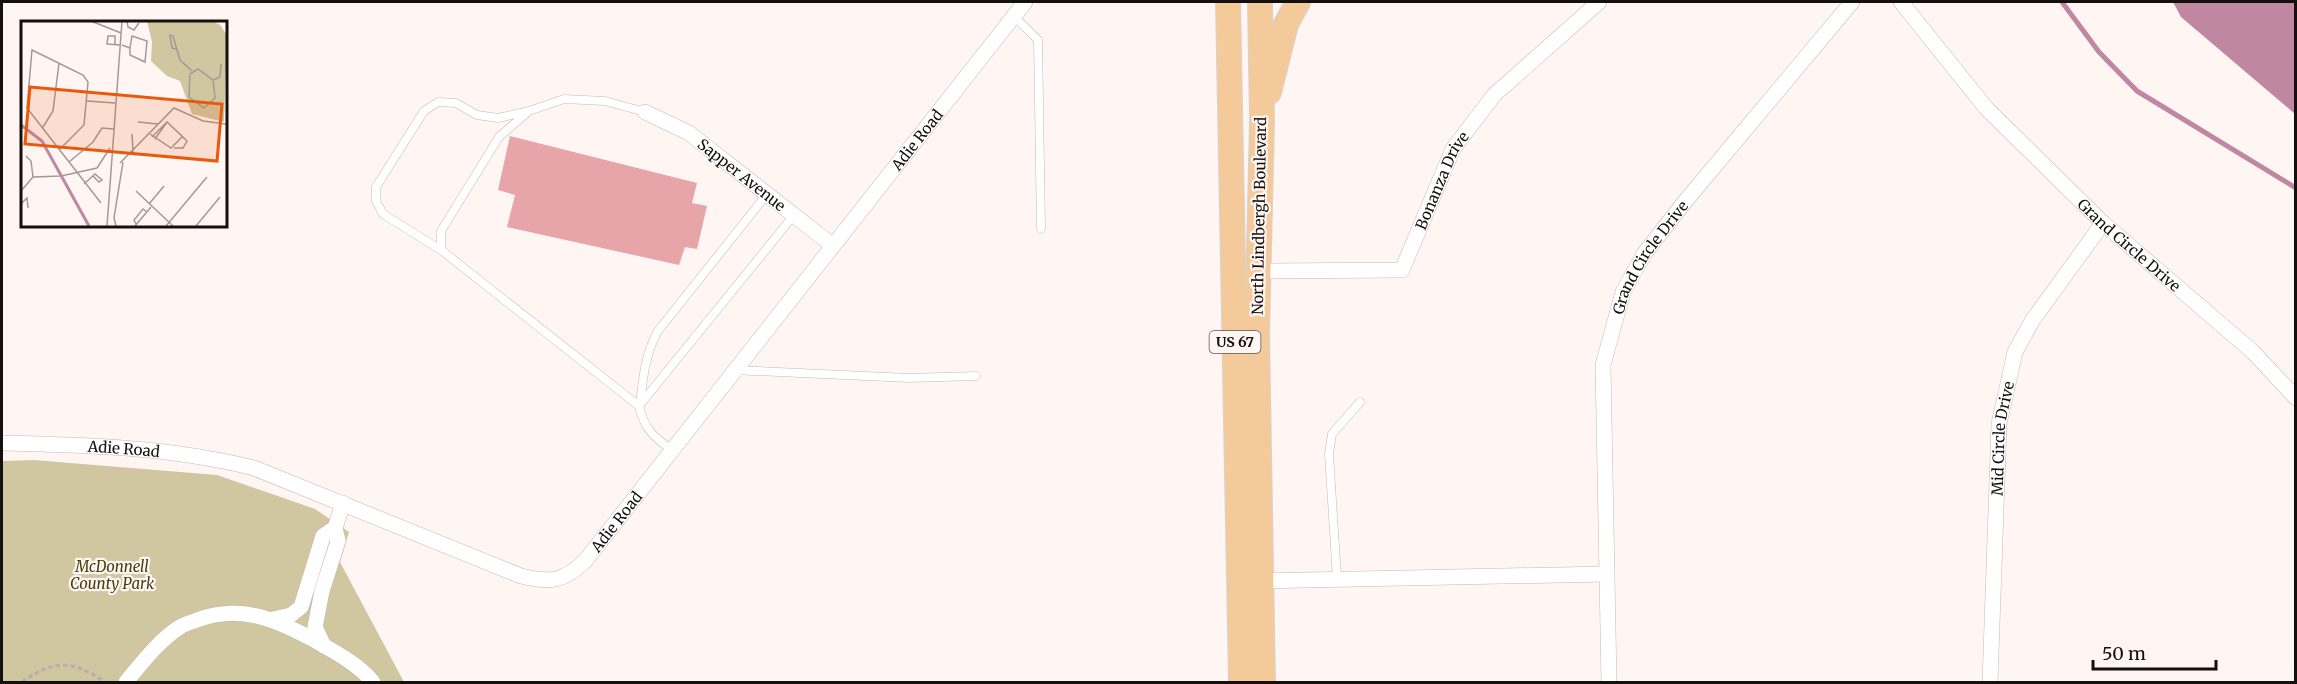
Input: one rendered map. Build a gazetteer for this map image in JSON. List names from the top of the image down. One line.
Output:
{"streets":{"highway":["North Lindbergh Boulevard","US 67"],"street":["Adie Road","Sapper Avenue","Bonanza Drive","Grand Circle Drive","Mid Circle Drive"]},"crossings":[["Adie Road","Sapper Avenue"],["Bonanza Drive","North Lindbergh Boulevard"],["Grand Circle Drive","Mid Circle Drive"]],"parks":["McDonnell County Park"],"scale_bar":"50 m"}
